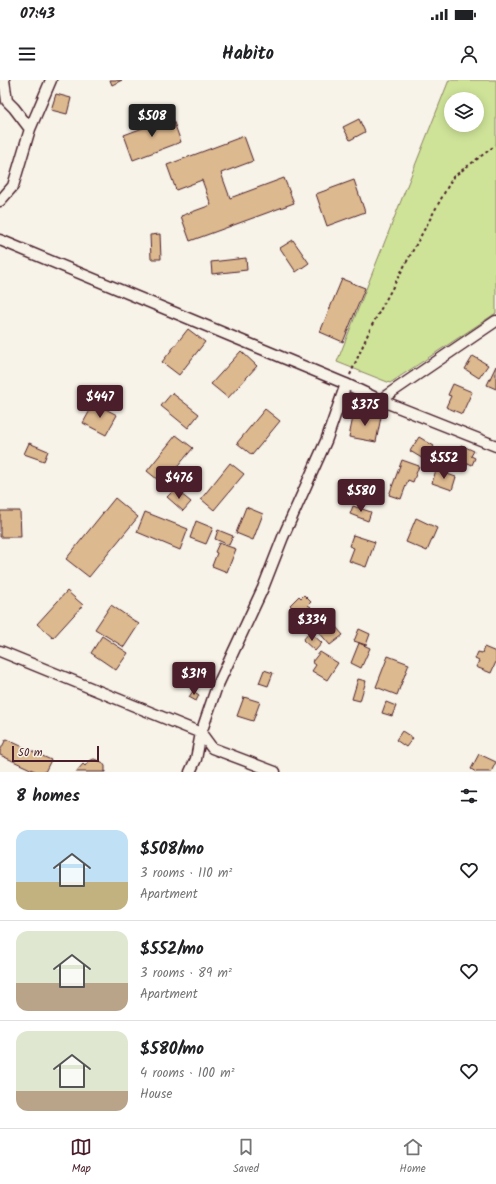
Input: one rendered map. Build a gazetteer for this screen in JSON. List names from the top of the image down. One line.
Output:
{"scale_bar":"50 m","page":{"status":"07:43","header":"Habito","price":["$508","$447","$375","$552","$476","$580","$334","$319"],"scale":"50 m","heading":"8 homes","list":[{"name":"$508/mo","note":"3 rooms · 110 m² · Apartment"},{"name":"$552/mo","note":"3 rooms · 89 m² · Apartment"},{"name":"$580/mo","note":"4 rooms · 100 m² · House"}],"tabs":["Map","Saved","Home"]}}
